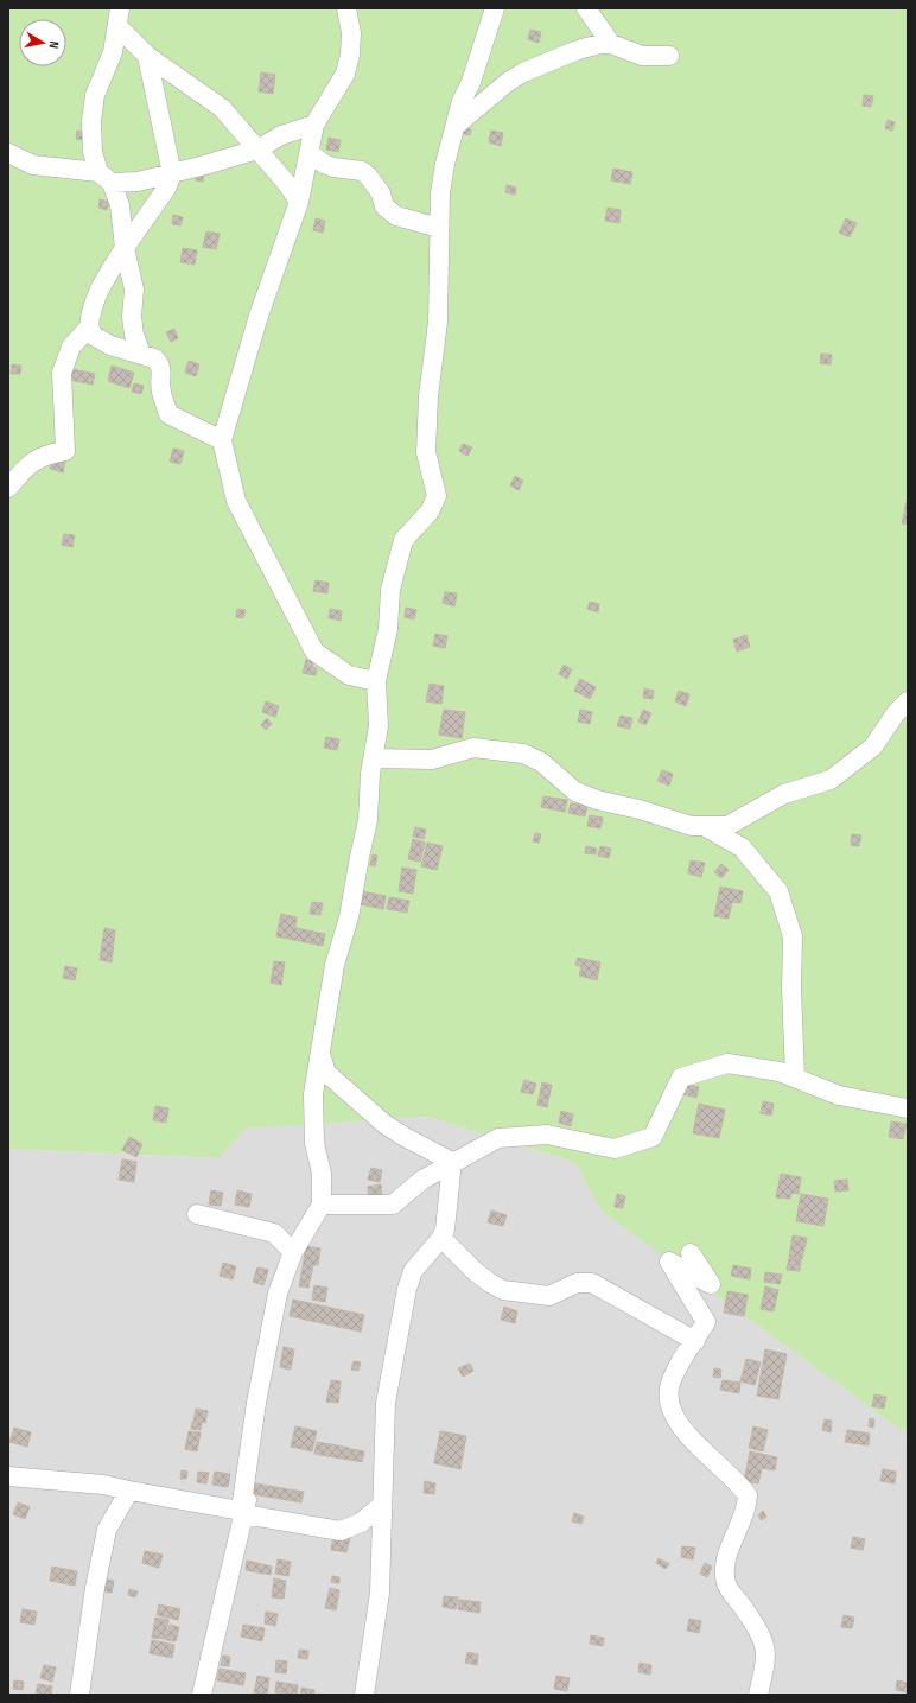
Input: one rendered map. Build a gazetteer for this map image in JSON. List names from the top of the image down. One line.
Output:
{"north":"right"}
